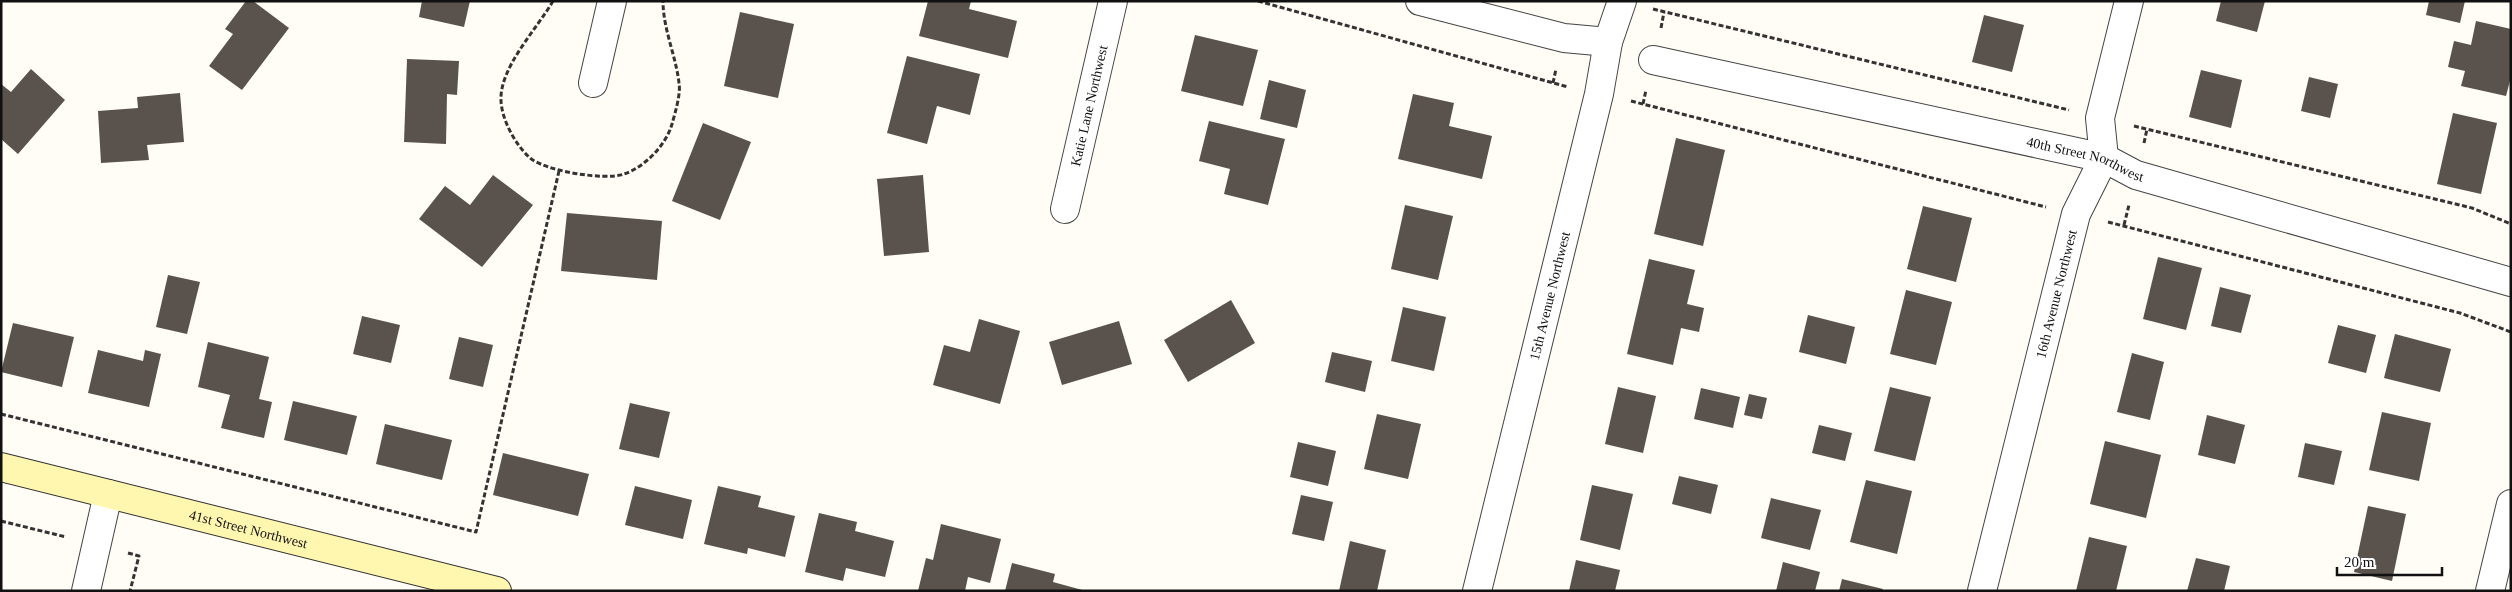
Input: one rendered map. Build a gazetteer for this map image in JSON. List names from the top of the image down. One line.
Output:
{"streets":{"main road":["41st Street Northwest"],"street":["Katie Lane Northwest","40th Street Northwest","16th Avenue Northwest","15th Avenue Northwest"]},"crossings":[["40th Street Northwest","16th Avenue Northwest"]],"scale_bar":"20 m"}
